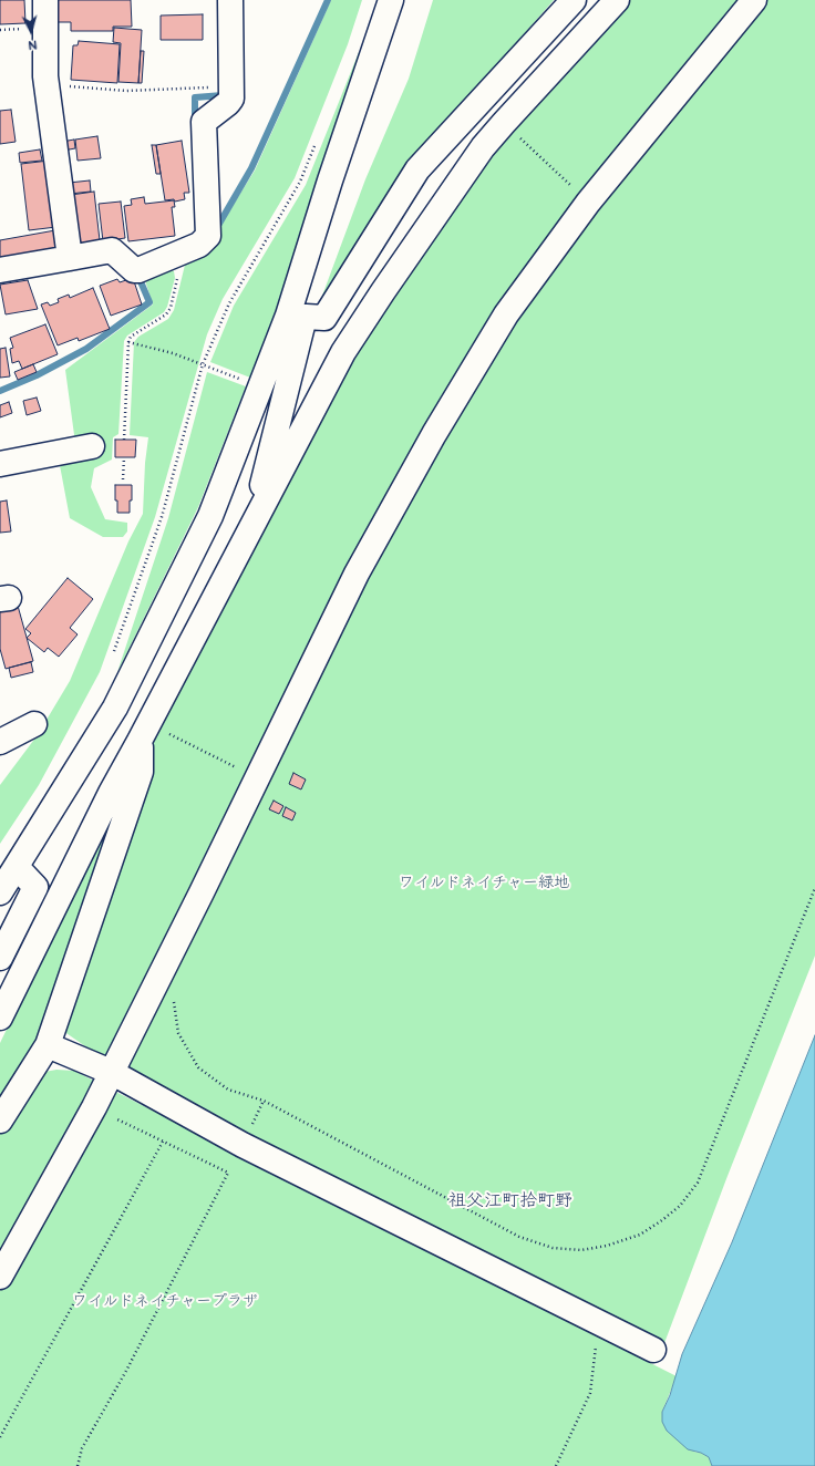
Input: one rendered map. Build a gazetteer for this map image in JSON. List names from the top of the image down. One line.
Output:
{"districts":["祖父江町拾町野"],"parks":["ワイルドネイチャー緑地","ワイルドネイチャープラザ"],"north":"bottom"}
